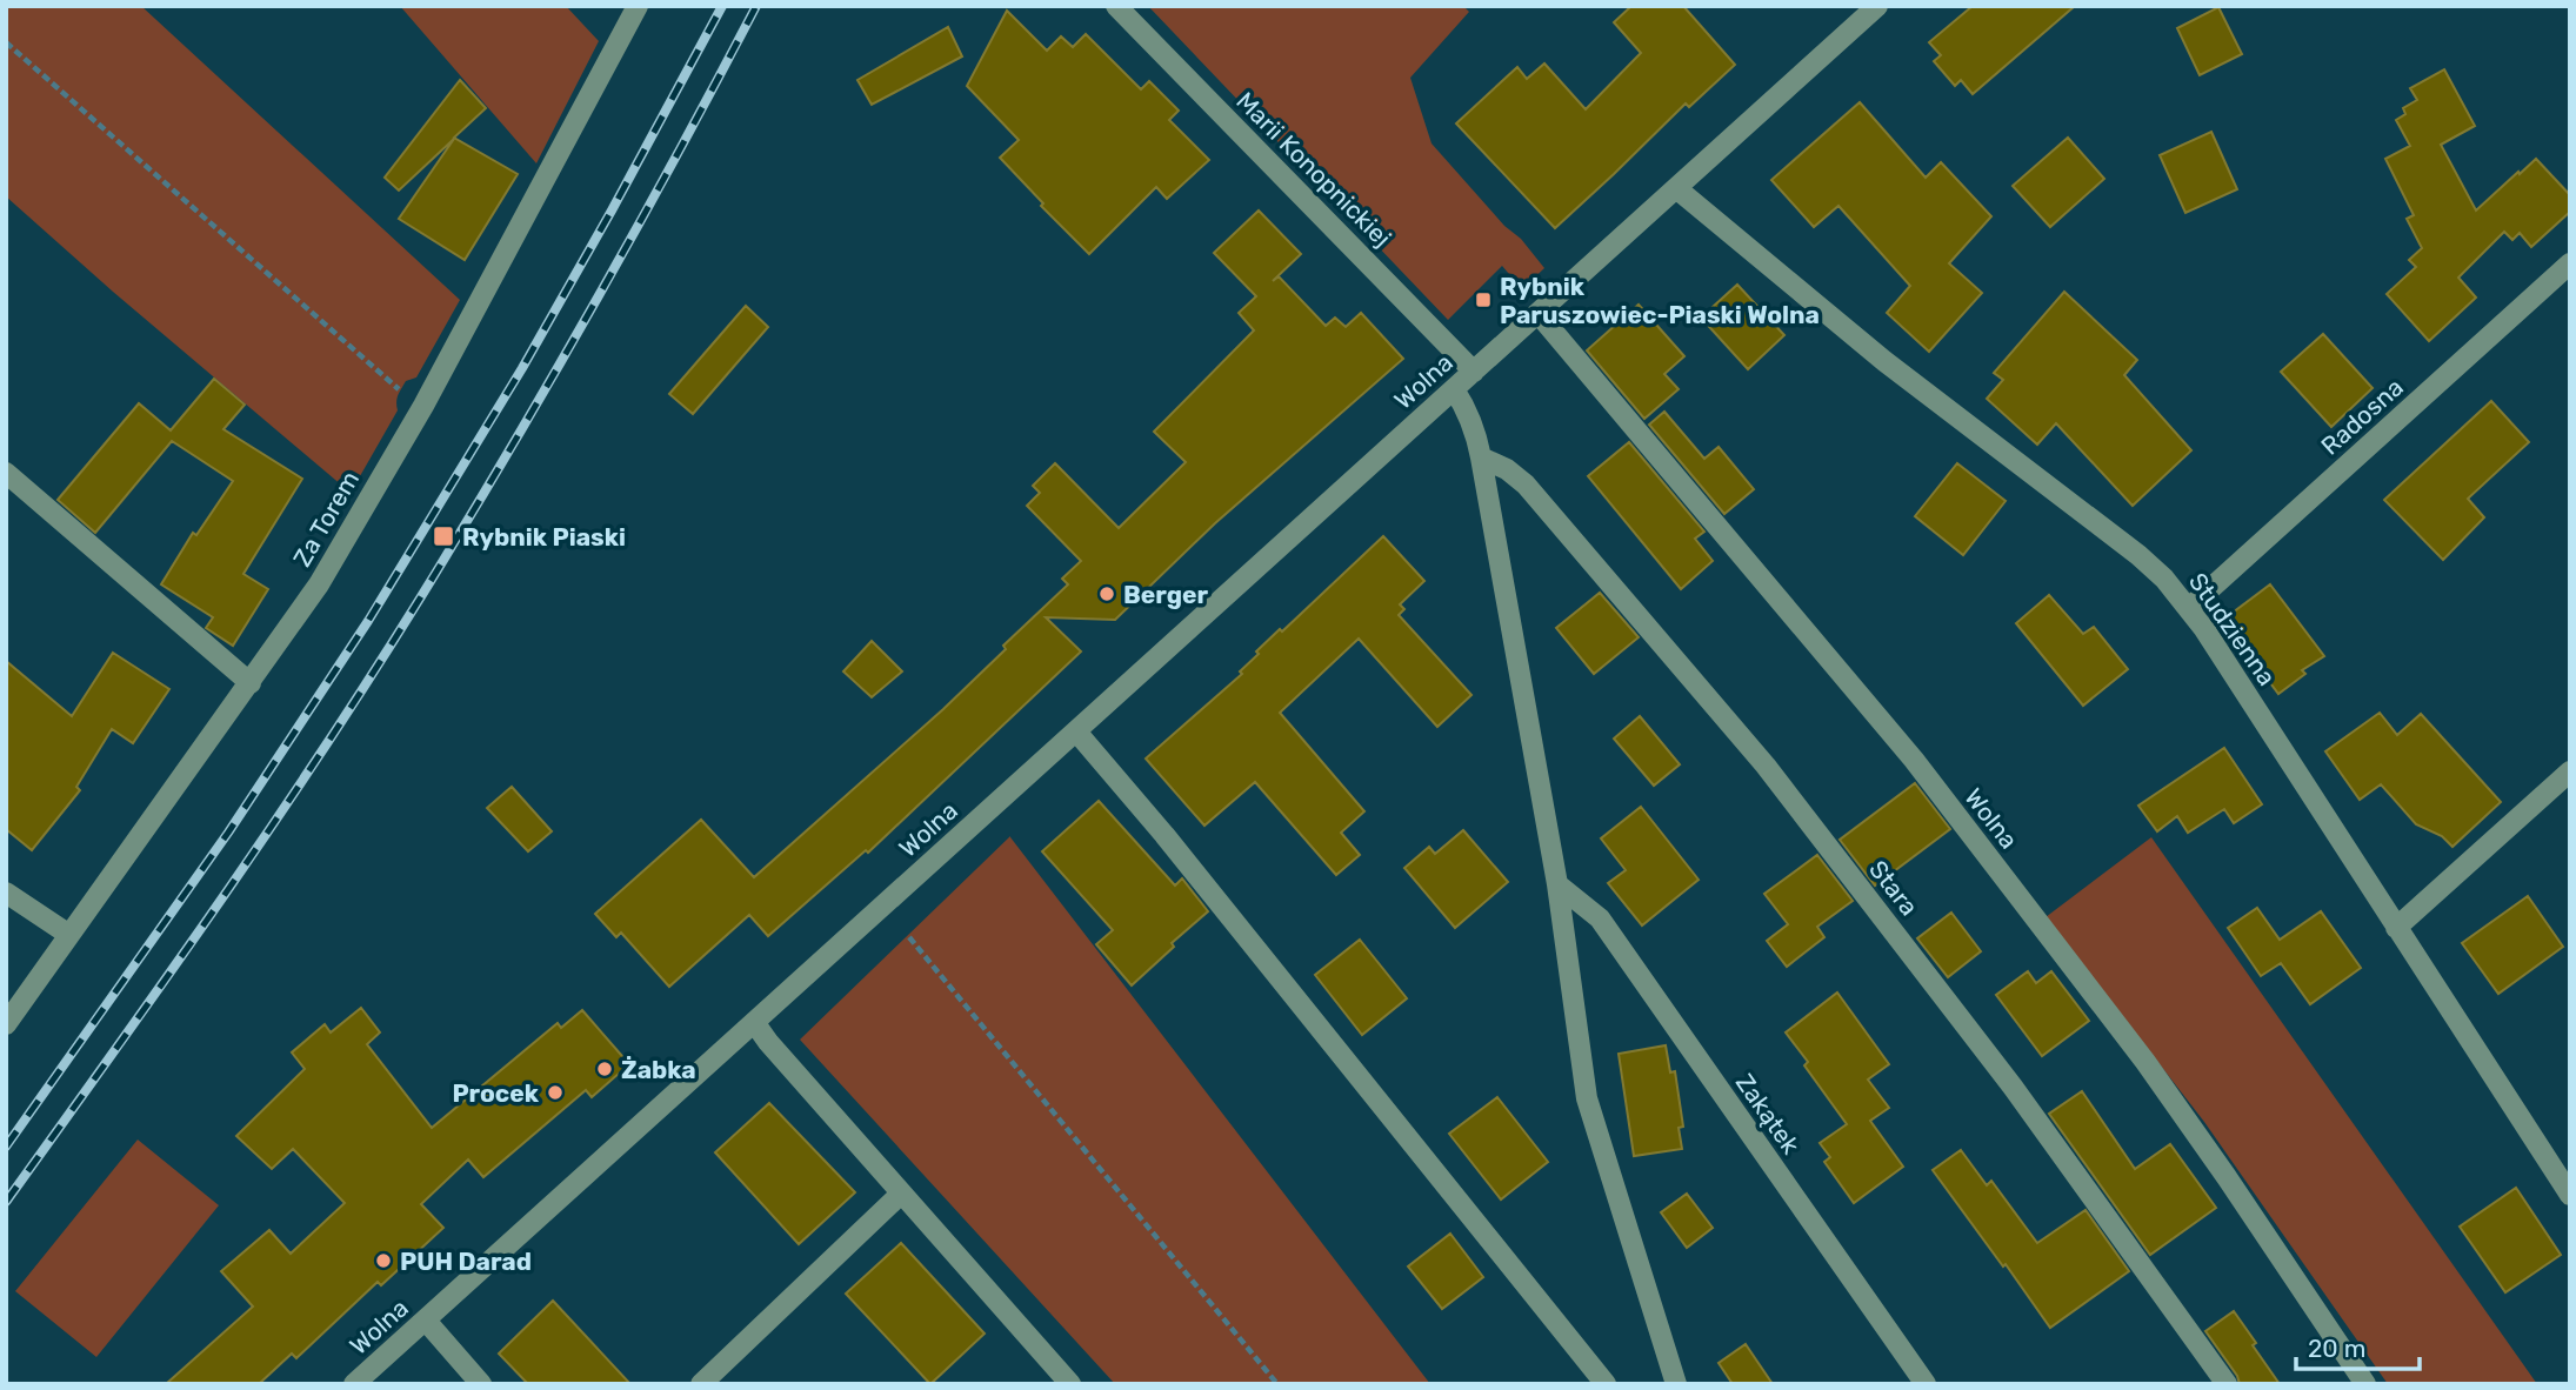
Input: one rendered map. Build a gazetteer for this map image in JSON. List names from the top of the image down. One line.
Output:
{"streets":{"street":["Marii Konopnickiej","Wolna","Radosna","Za Torem","Studzienna","Stara","Zakątek"]},"crossings":[["Marii Konopnickiej","Wolna"],["Wolna","Studzienna"],["Radosna","Studzienna"]],"places":{"transit":["Rybnik Paruszowiec-Piaski Wolna","Rybnik Piaski"],"other":["Berger","Żabka","Procek","PUH Darad"]},"scale_bar":"20 m"}
